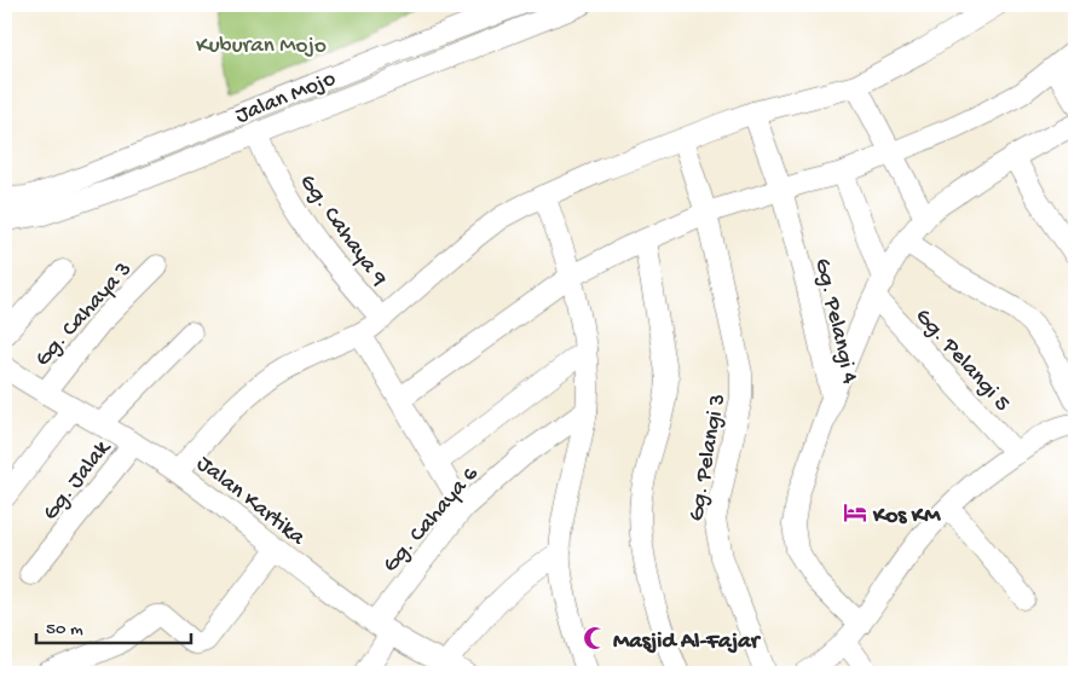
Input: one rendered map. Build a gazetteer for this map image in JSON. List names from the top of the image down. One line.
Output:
{"streets":{"street":["Jalan Mojo","Gg. Cahaya 9","Gg. Cahaya 3","Gg. Pelangi 4","Gg. Pelangi 5","Gg. Pelangi 3","Gg. Jalak","Jalan Kartika","Gg. Cahaya 6"]},"crossings":[["Jalan Mojo","Gg. Cahaya 9"],["Gg. Cahaya 3","Jalan Kartika"],["Gg. Jalak","Jalan Kartika"],["Jalan Kartika","Gg. Cahaya 6"]],"parks":["Kuburan Mojo"],"places":{"hotel":["Kos KM"],"mosque":["Masjid Al-Fajar"]},"scale_bar":"50 m"}
